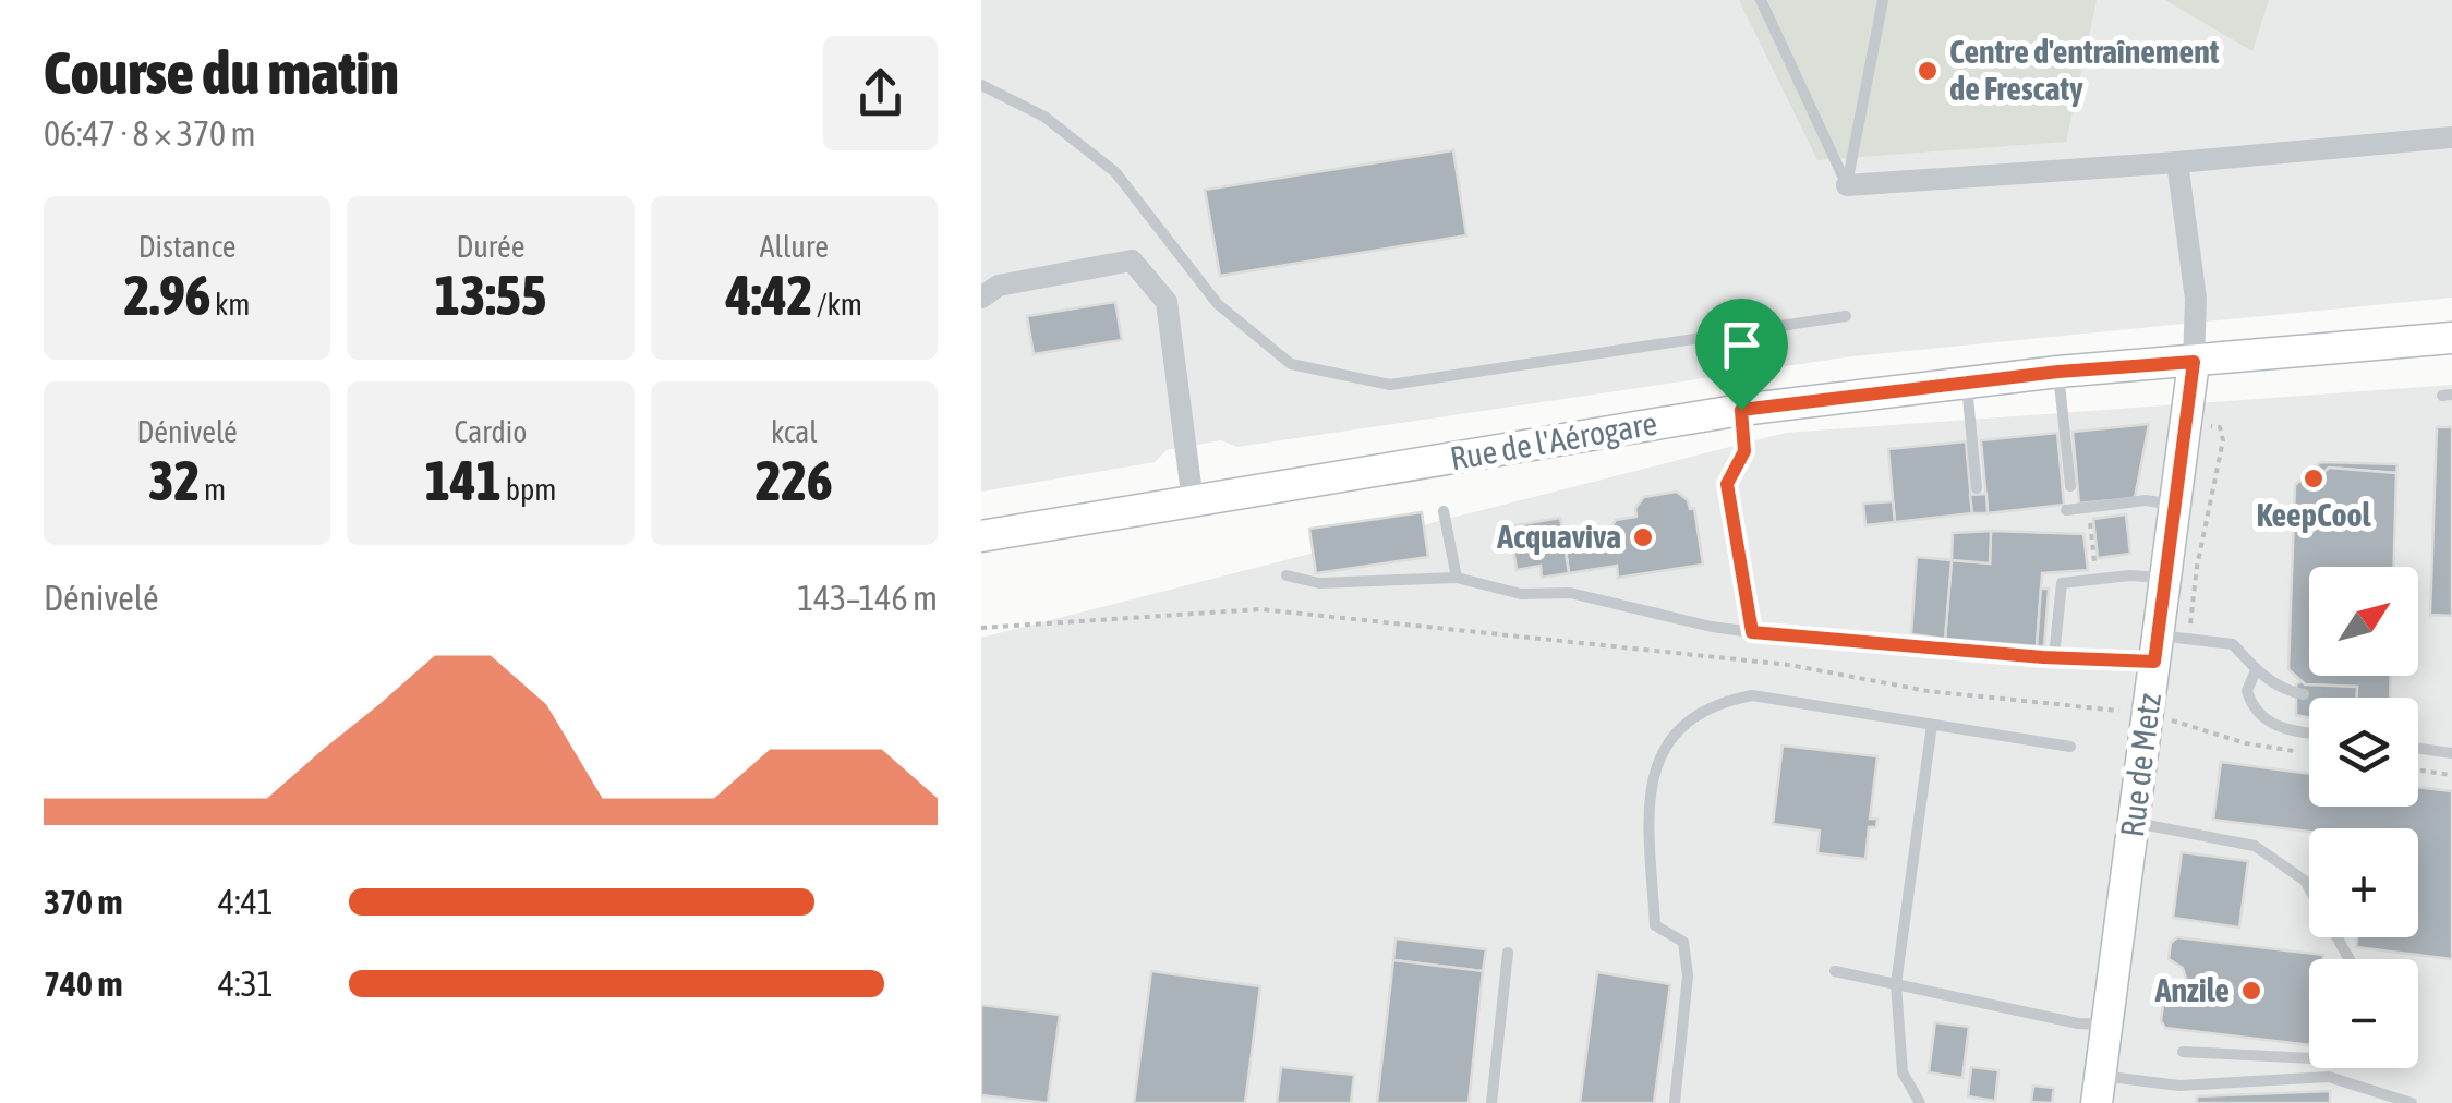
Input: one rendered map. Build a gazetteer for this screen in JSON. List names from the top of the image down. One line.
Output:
{"streets":{"main road":["Rue de l'Aérogare","Rue de Metz"]},"crossings":[["Rue de l'Aérogare","Rue de Metz"]],"places":["Centre d'entraînement de Frescaty","KeepCool","Acquaviva","Anzile"],"north":"top right","page":{"heading":["Course du matin","06:47 · 8 × 370 m"],"stats":[["Distance","2.96 km"],["Durée","13:55"],["Allure","4:42 /km"],["Dénivelé","32 m"],["Cardio","141 bpm"],["kcal","226"]],"chart":["Dénivelé","143–146 m"],"map_buttons":["+","−"],"list":[{"name":"370 m","note":"4:41"},{"name":"740 m","note":"4:31"}]}}
